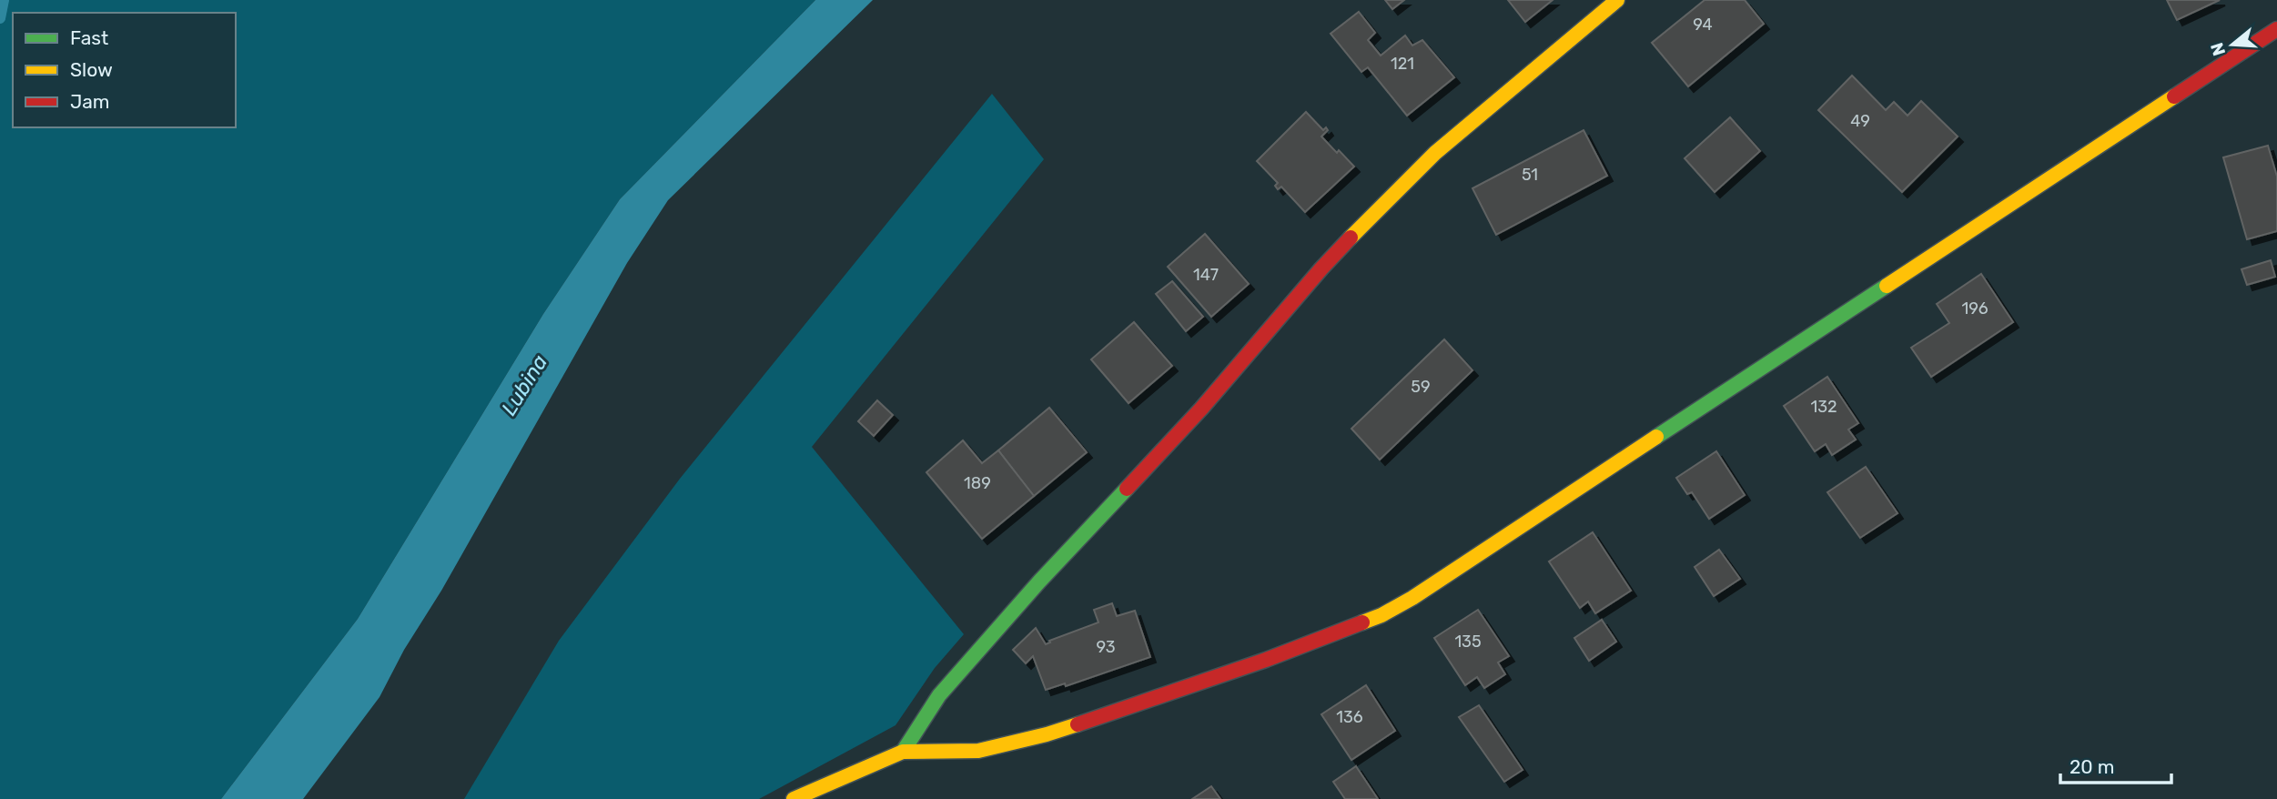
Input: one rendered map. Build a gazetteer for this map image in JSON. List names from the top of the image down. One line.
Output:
{"water":["Lubina"],"house_numbers":["94","121","49","51","147","196","59","132","189","135","93","136"],"legend":["Fast","Slow","Jam"],"scale_bar":"20 m","north":"left"}
